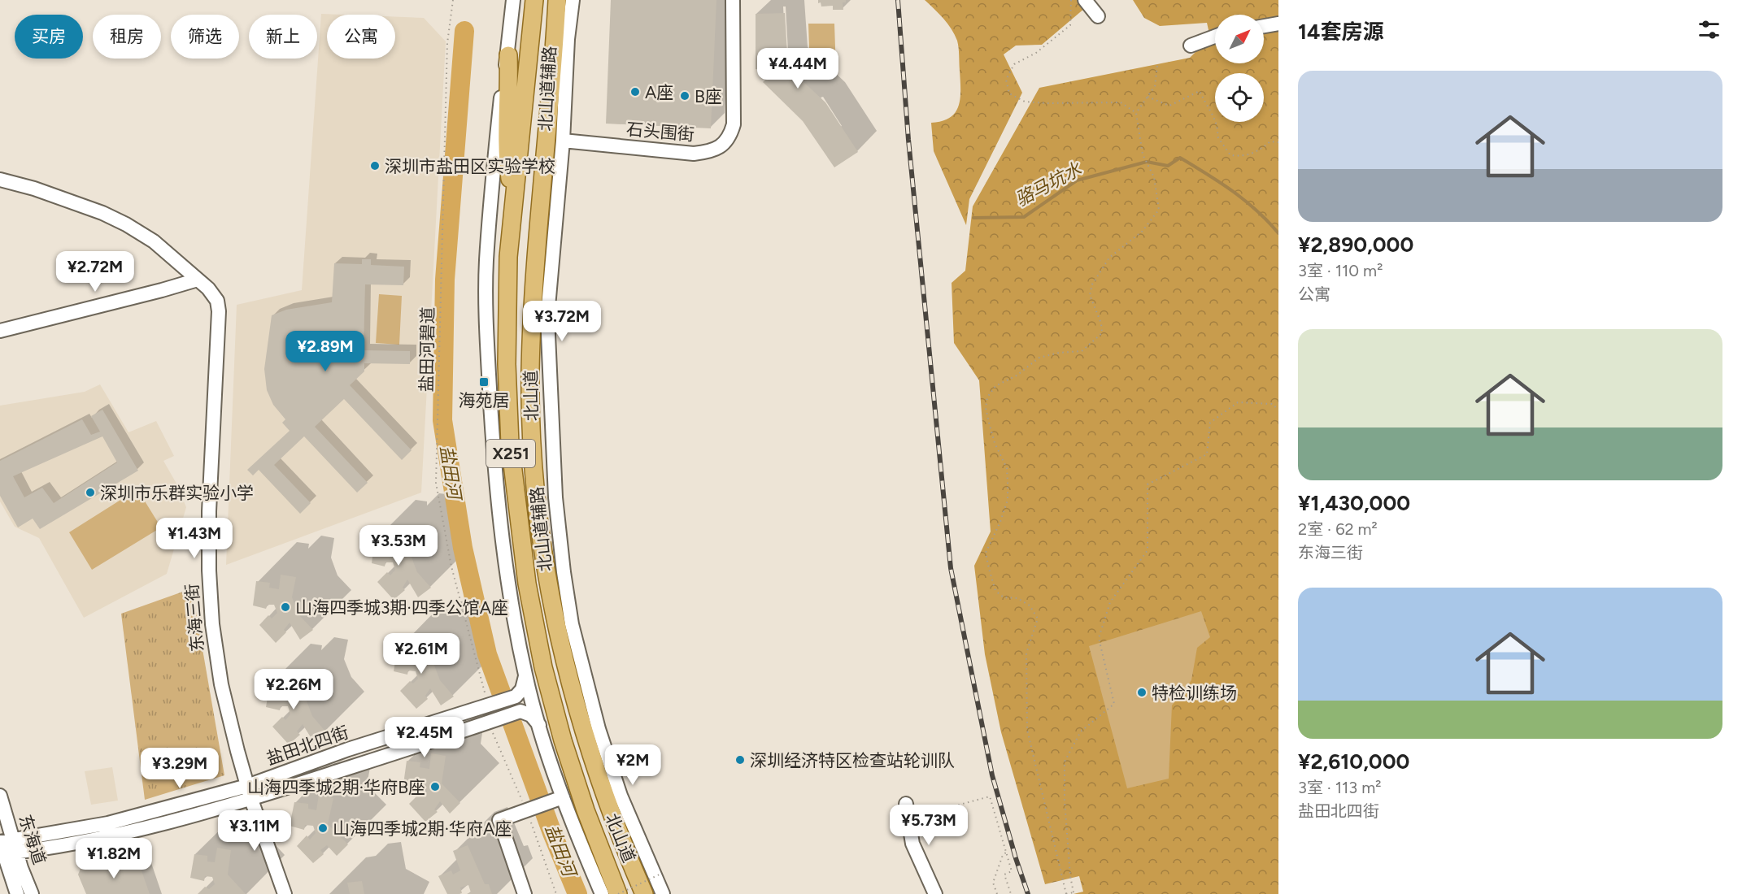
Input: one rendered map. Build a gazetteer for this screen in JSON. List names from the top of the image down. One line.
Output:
{"streets":{"main road":["北山道","X251"],"street":["北山道辅路","石头围街","东海三街","盐田北四街","东海道"],"path":["盐田河碧道"]},"crossings":[["北山道辅路","石头围街"],["北山道辅路","北山道"],["盐田河碧道","盐田北四街"],["东海三街","盐田北四街"],["盐田北四街","东海道"]],"water":["骆马坑水","盐田河"],"places":{"other":["A座","B座","深圳市盐田区实验学校","深圳市乐群实验小学","山海四季城3期·四季公馆A座","特检训练场","深圳经济特区检查站轮训队","山海四季城2期·华府B座","山海四季城2期·华府A座"],"transit":["海苑居"]},"north":"top right","page":{"heading":"14套房源","chip":["买房","租房","筛选","新上","公寓"],"price":["¥4.44M","¥2.72M","¥3.72M","¥2.89M","¥1.43M","¥3.53M","¥2.61M","¥2.26M","¥2.45M","¥2M","¥3.29M","¥5.73M","¥3.11M","¥1.82M"],"list":[{"name":"¥2,890,000","note":"3室 · 110 m² · 公寓"},{"name":"¥1,430,000","note":"2室 · 62 m² · 东海三街"},{"name":"¥2,610,000","note":"3室 · 113 m² · 盐田北四街"}]}}
